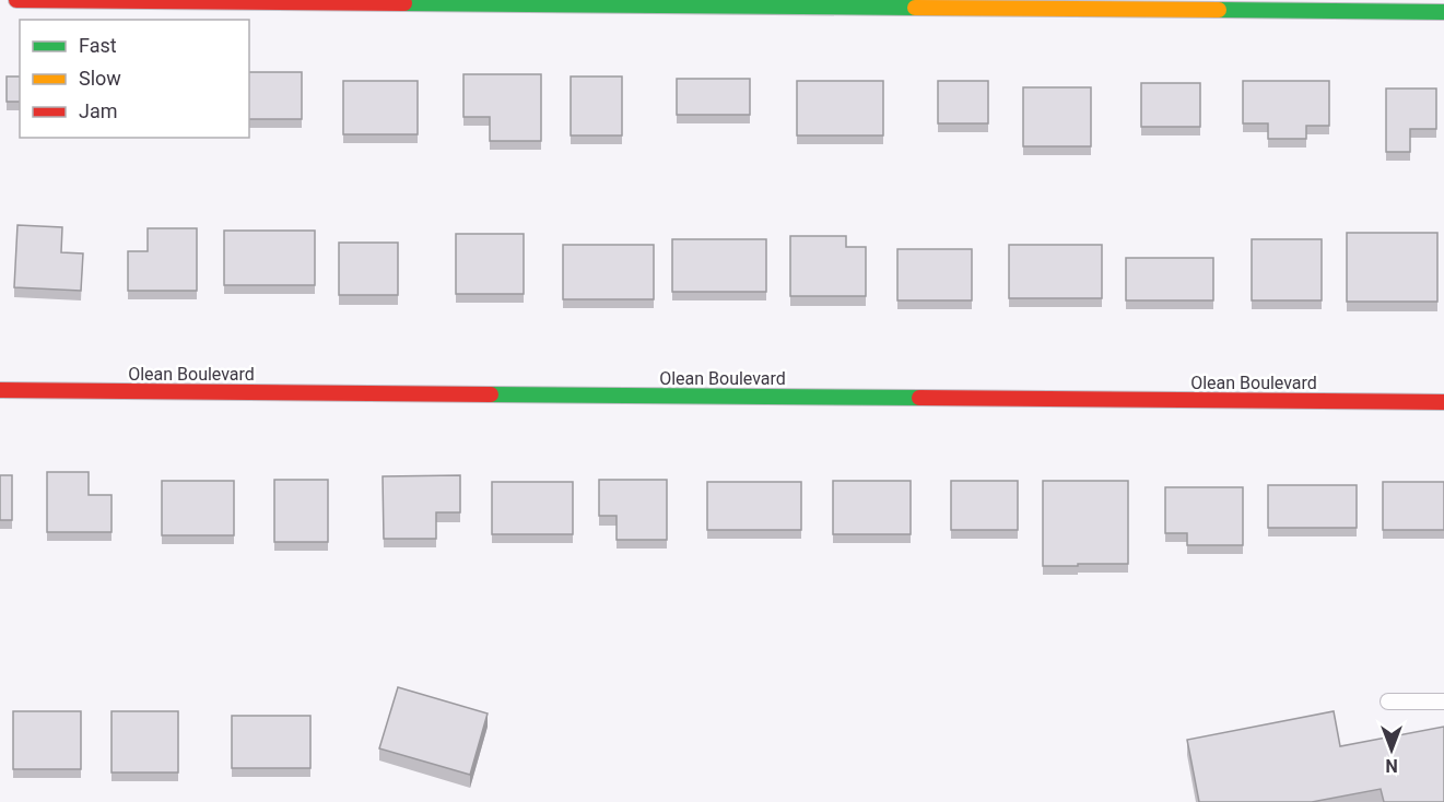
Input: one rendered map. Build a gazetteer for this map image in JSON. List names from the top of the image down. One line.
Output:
{"streets":{"street":["Olean Boulevard"]},"legend":["Fast","Slow","Jam"],"north":"bottom"}
